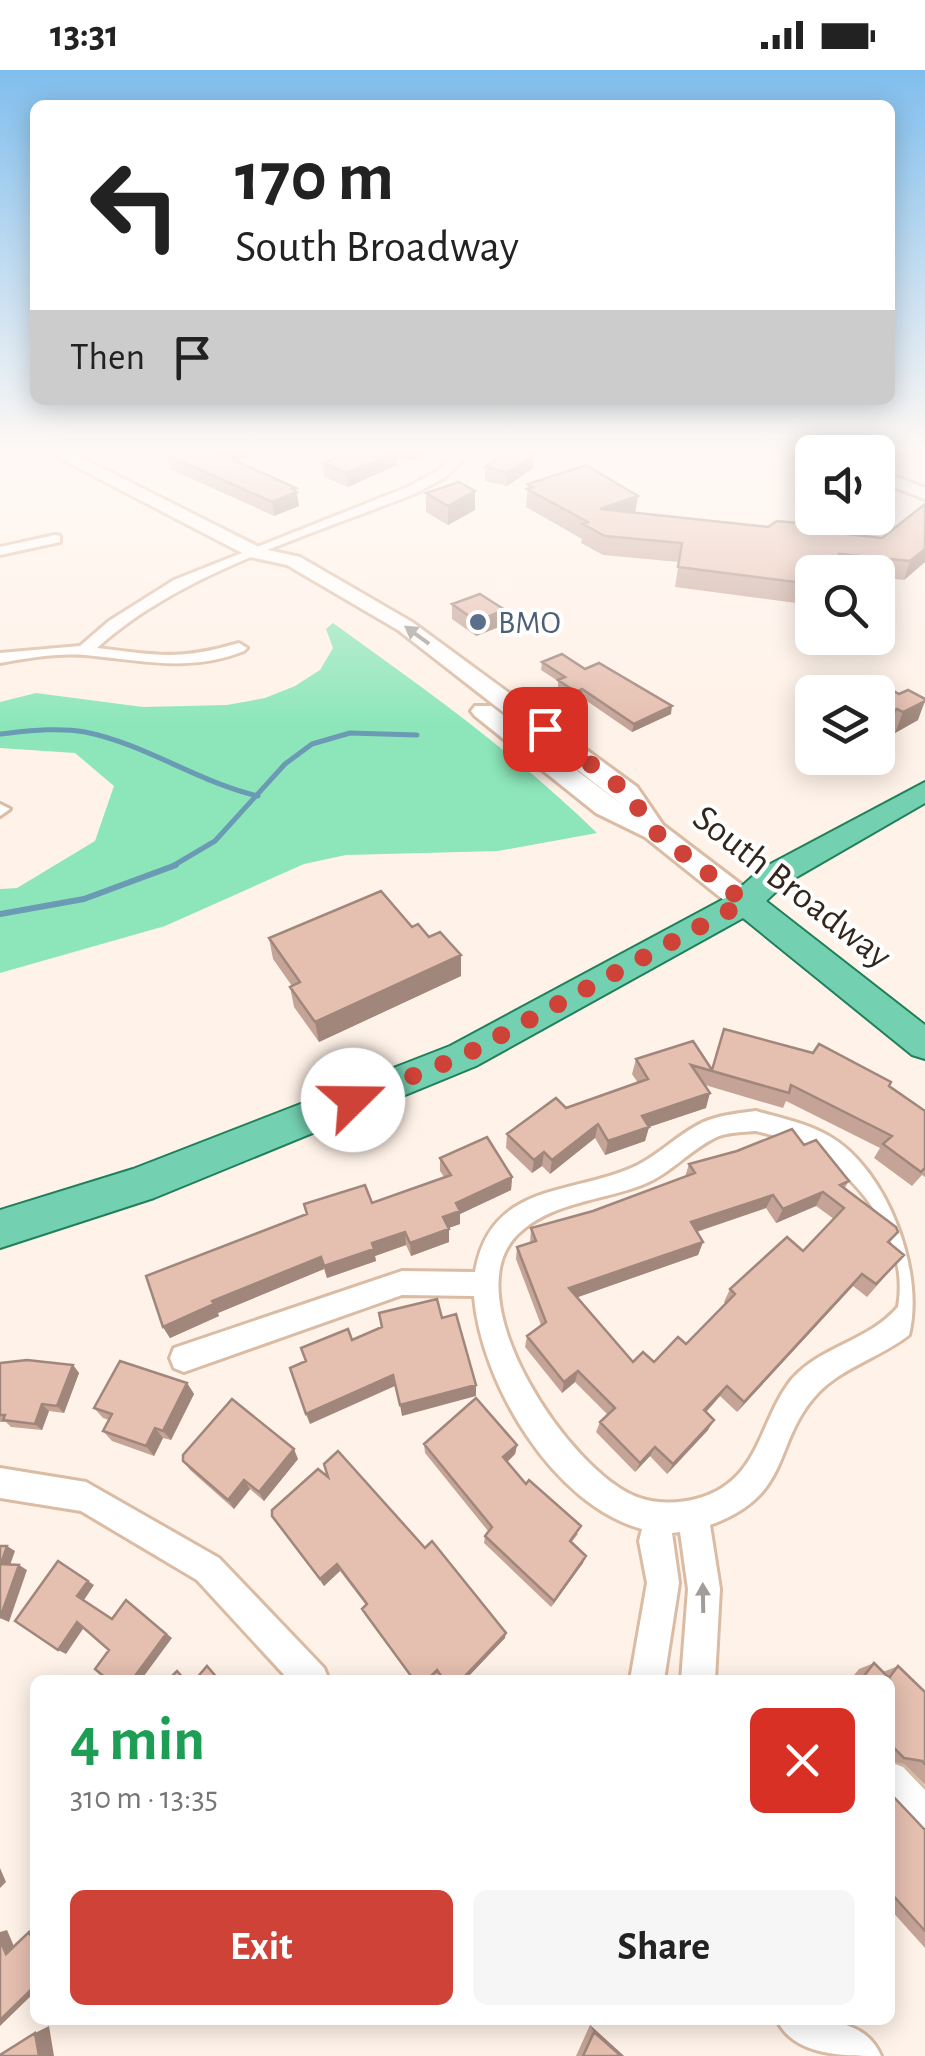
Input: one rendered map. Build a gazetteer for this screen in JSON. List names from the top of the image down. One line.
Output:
{"streets":{"main road":["South Broadway"]},"places":["BMO"],"page":{"status":"13:31","turn":["170 m","South Broadway"],"then":"Then","heading":["4 min","310 m · 13:35"],"buttons":["Exit","Share"]}}
